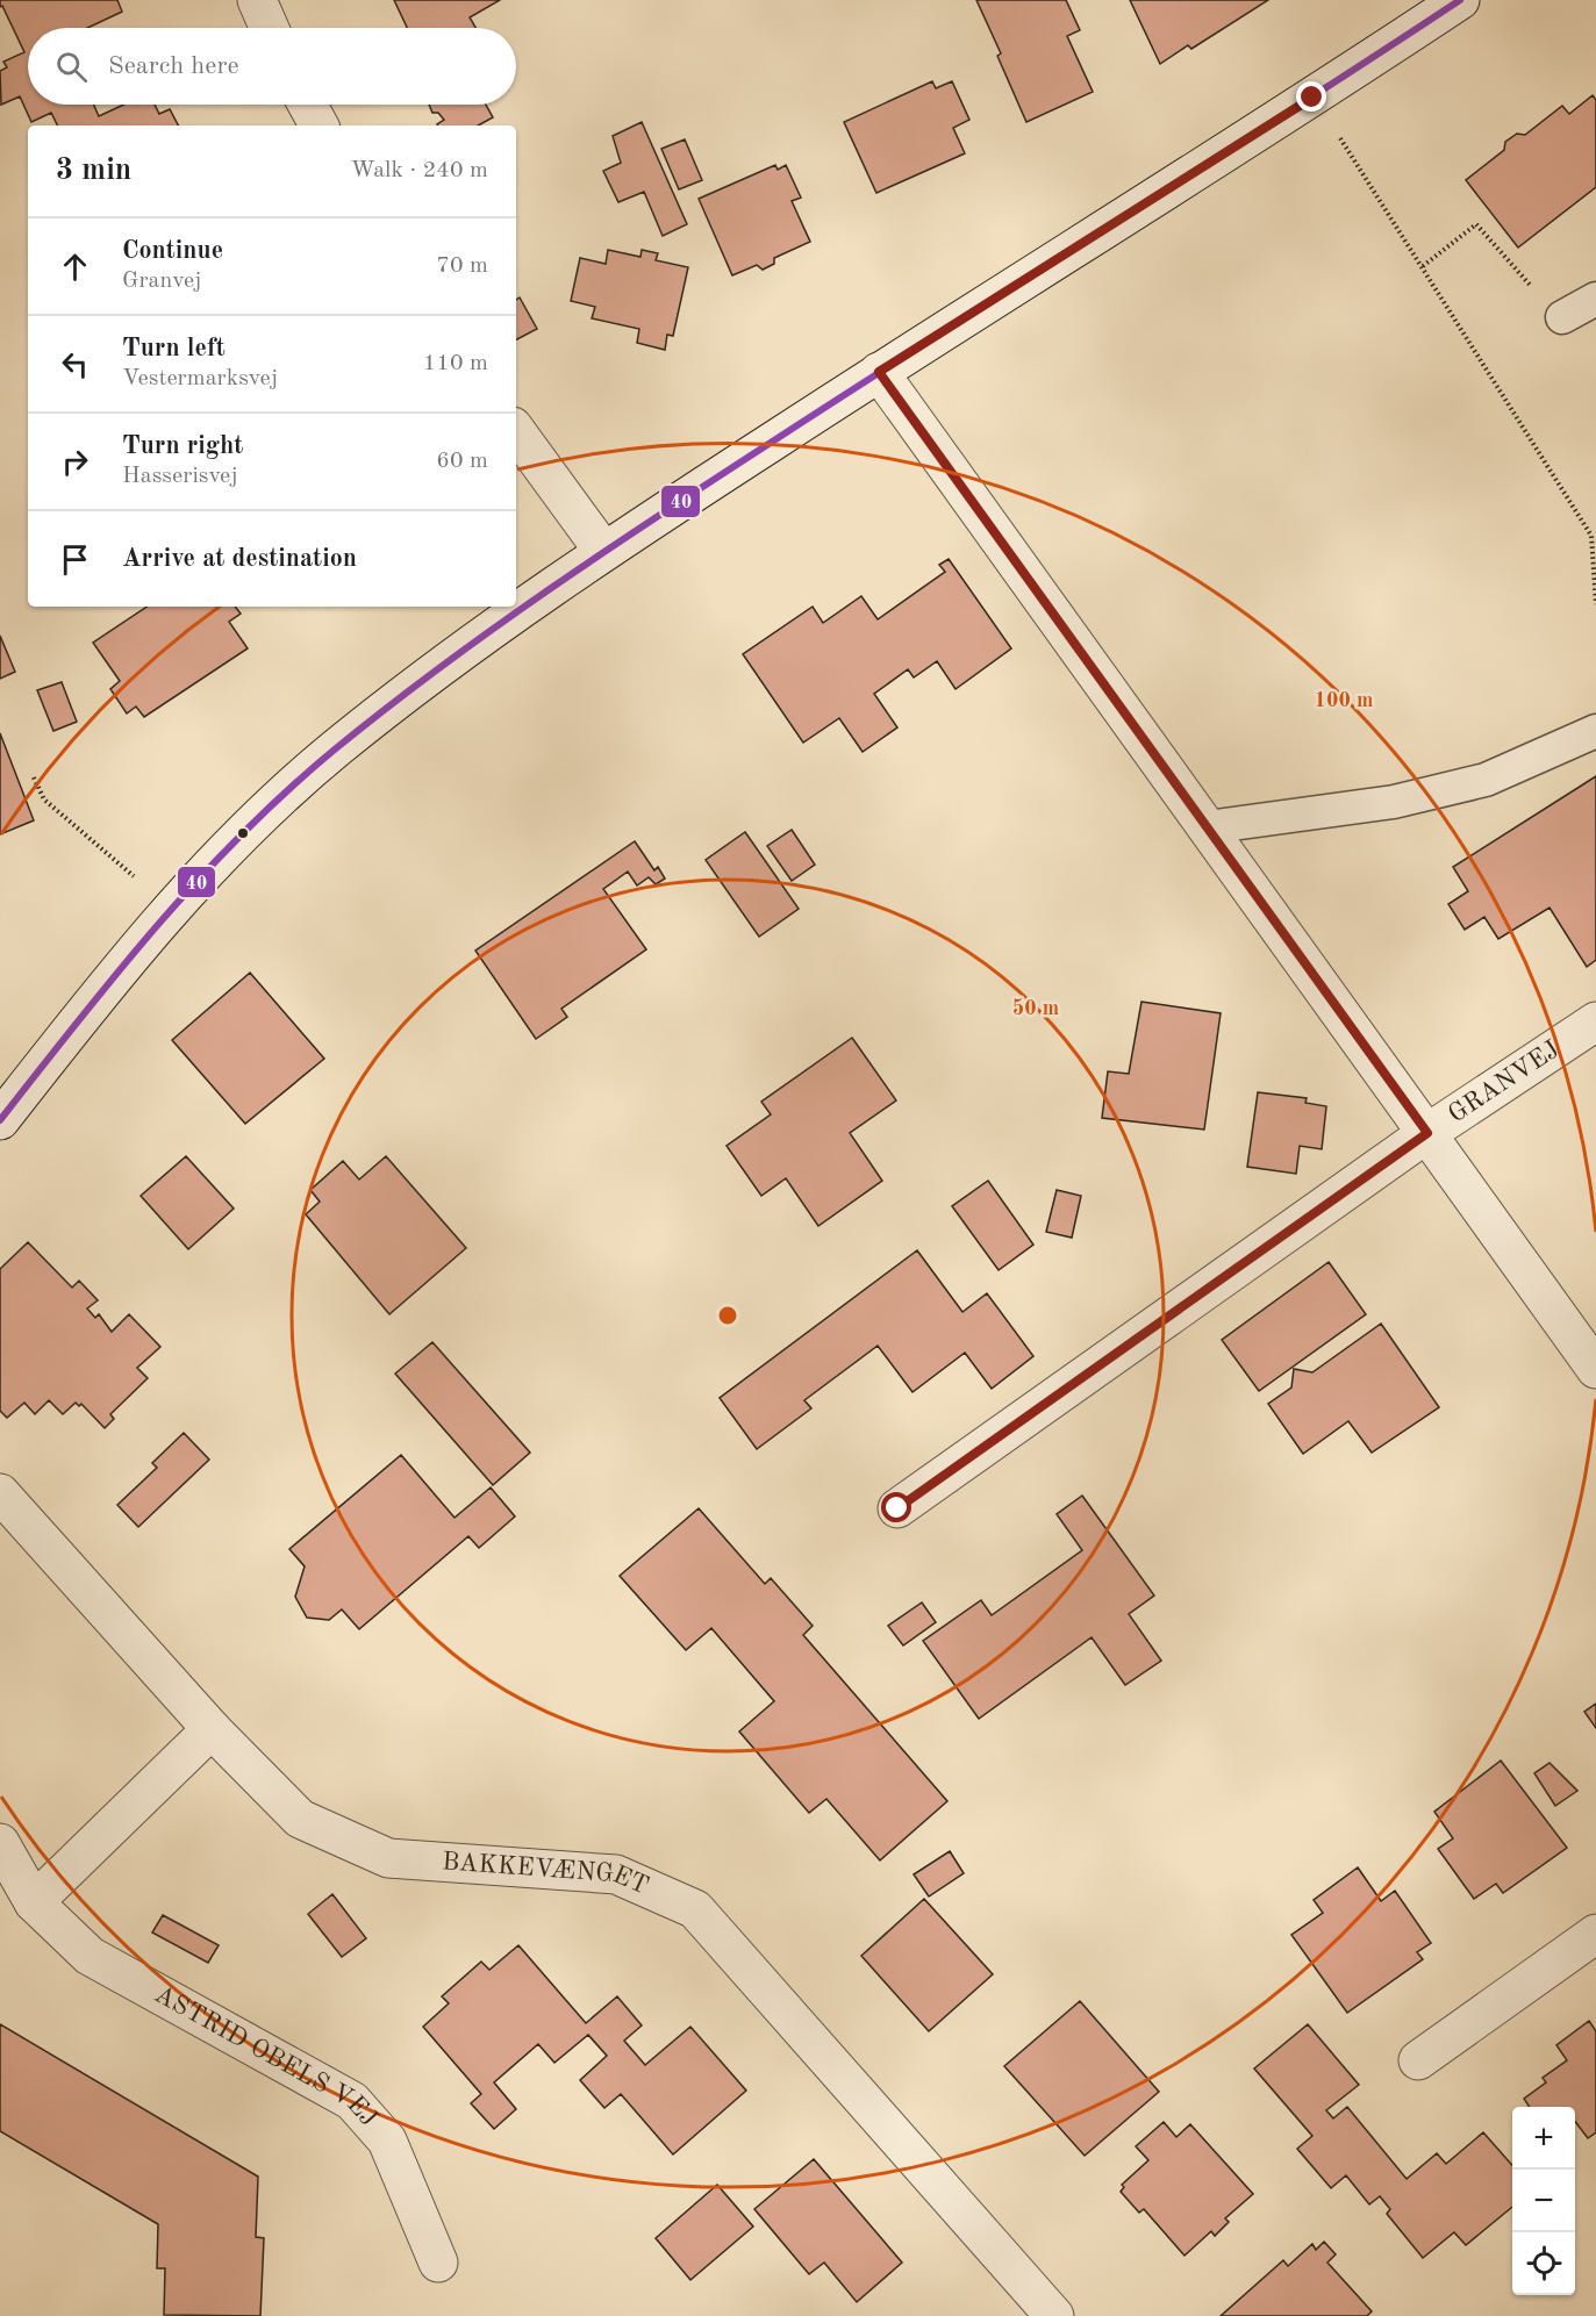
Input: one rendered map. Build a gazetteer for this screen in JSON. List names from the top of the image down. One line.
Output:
{"streets":{"street":["GRANVEJ","BAKKEVÆNGET","ASTRID OBELS VEJ"]},"lines":["transit line 40"],"page":{"search":"Search here","heading":["3 min","Walk · 240 m"],"list":[["Continue","Granvej","70 m"],["Turn left","Vestermarksvej","110 m"],["Turn right","Hasserisvej","60 m"],"Arrive at destination"],"map_buttons":["+","−"]},"rings":["100 m","50 m"]}
